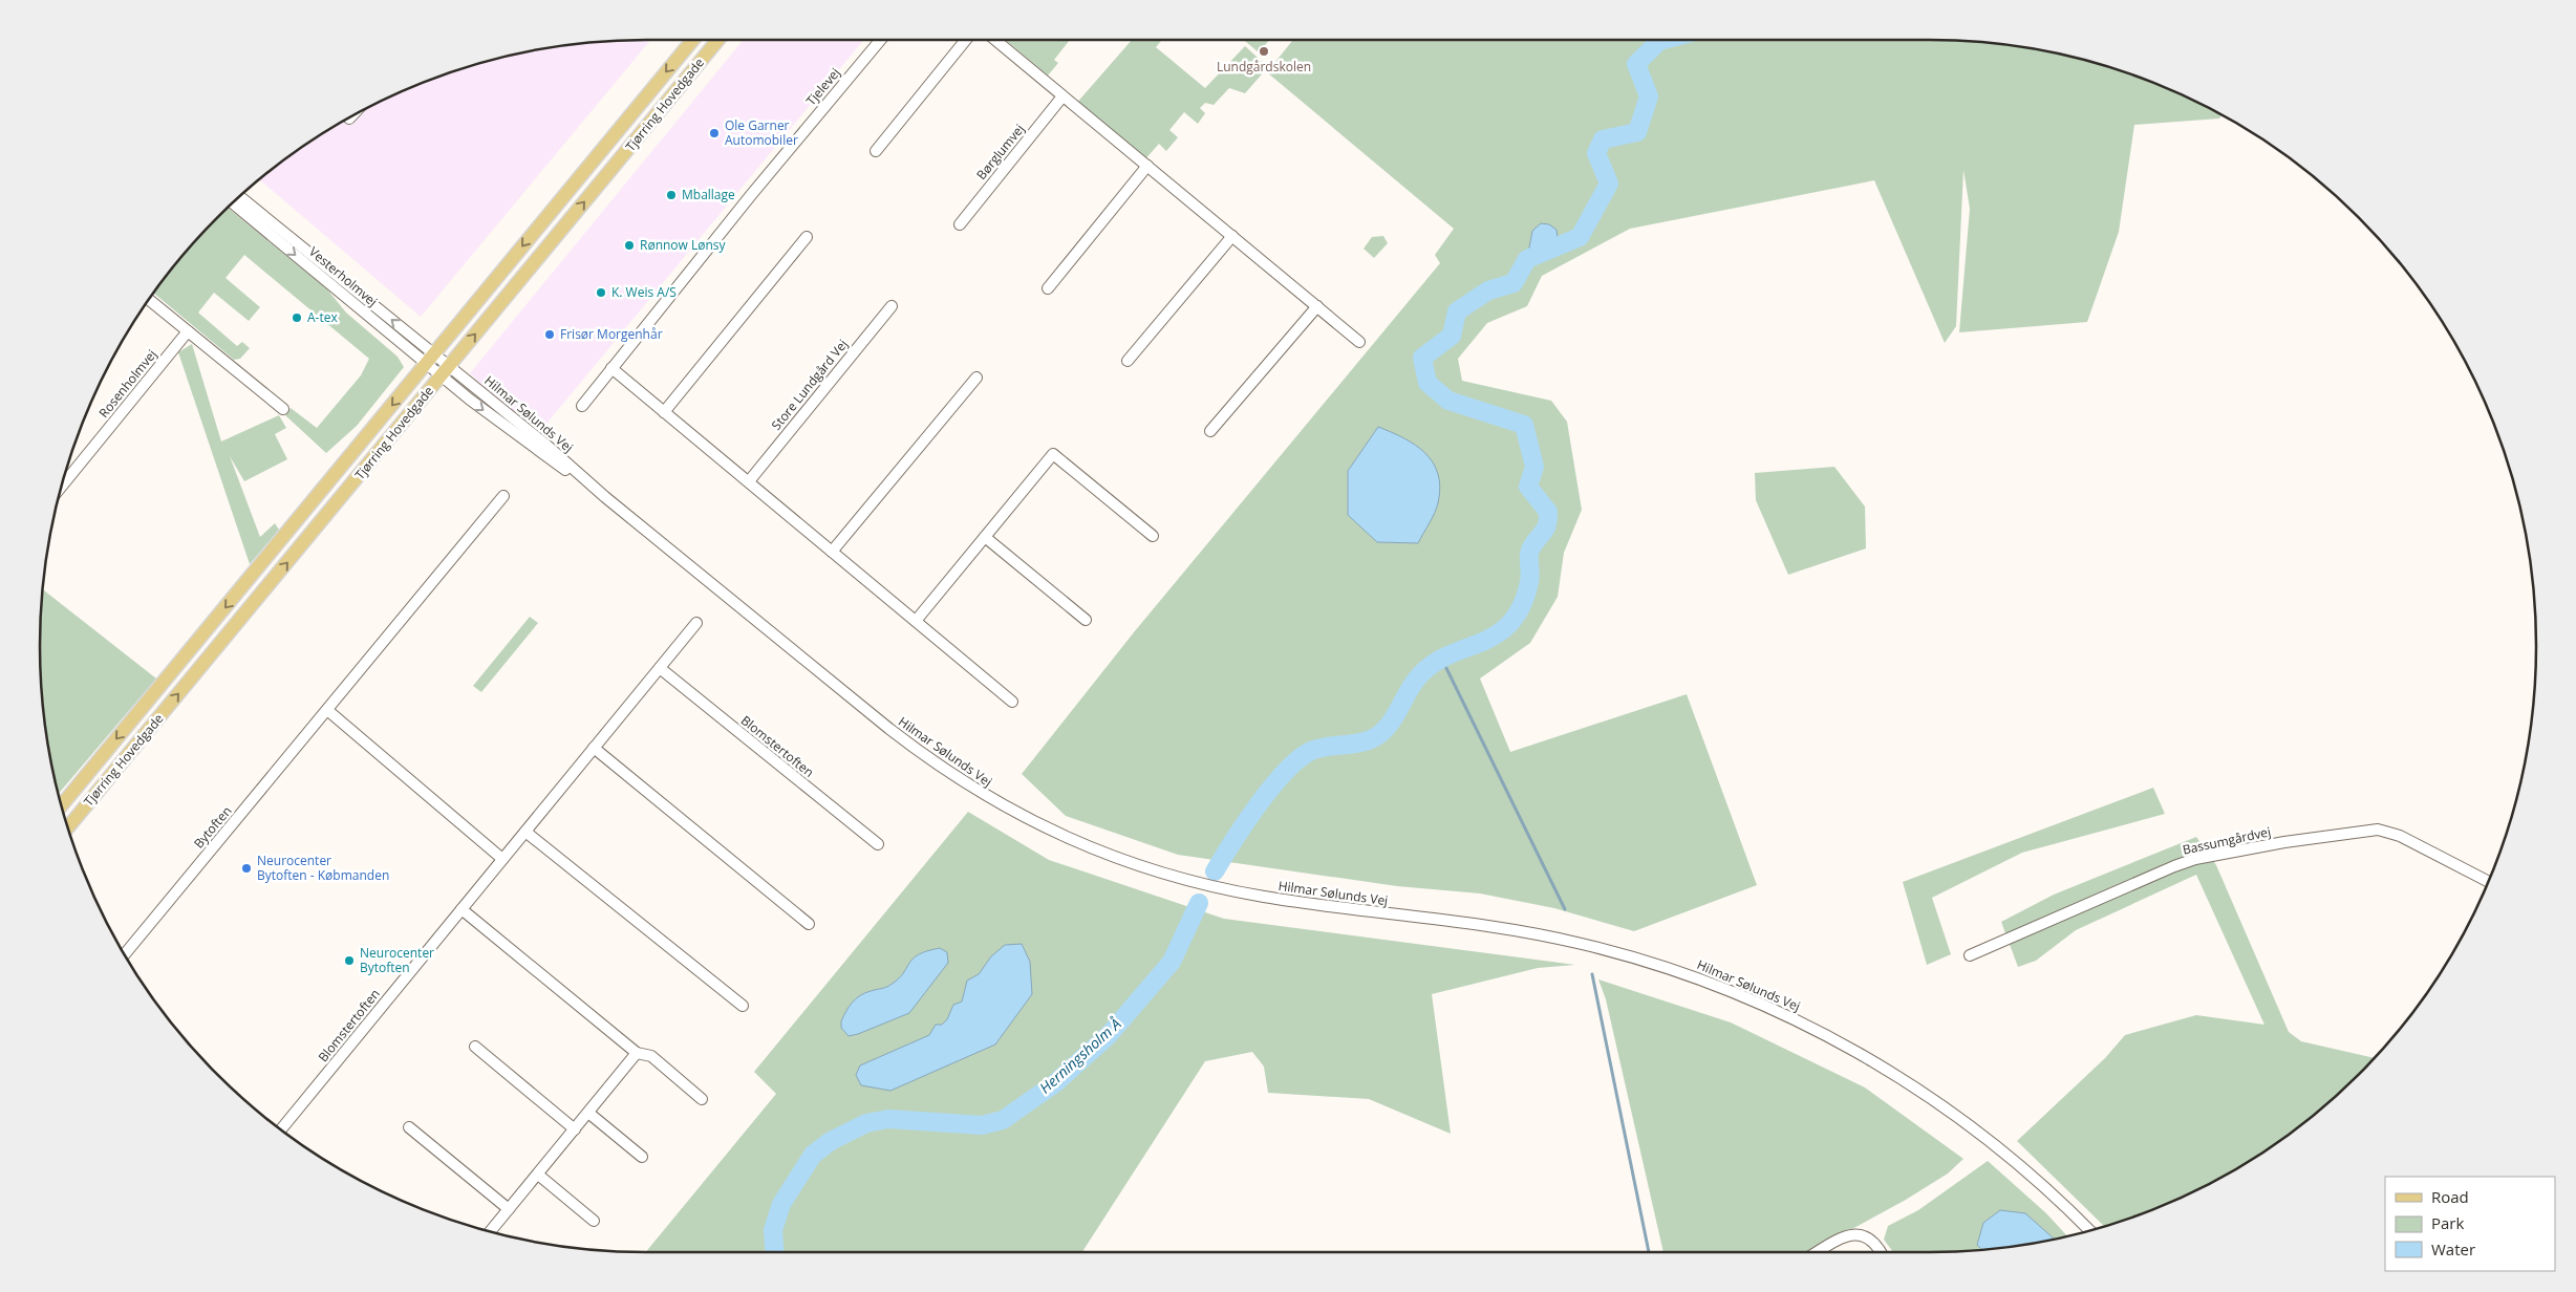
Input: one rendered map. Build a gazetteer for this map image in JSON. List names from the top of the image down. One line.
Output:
{"streets":{"main road":["Tjørring Hovedgade"],"street":["Tjelevej","Børglumvej","Vesterholmvej","Rosenholmvej","Store Lundgård Vej","Hilmar Sølunds Vej","Blomstertoften","Bytoften","Bassumgårdvej"]},"crossings":[["Tjørring Hovedgade","Vesterholmvej"],["Tjørring Hovedgade","Hilmar Sølunds Vej"],["Vesterholmvej","Hilmar Sølunds Vej"]],"water":["Herningsholm Å"],"places":["Lundgårdskolen","Ole Garner Automobiler","Mballage","Rønnow Lønsy","K. Weis A/S","A-tex","Frisør Morgenhår","Neurocenter Bytoften - Købmanden","Neurocenter Bytoften"],"legend":["Road","Park","Water"]}
